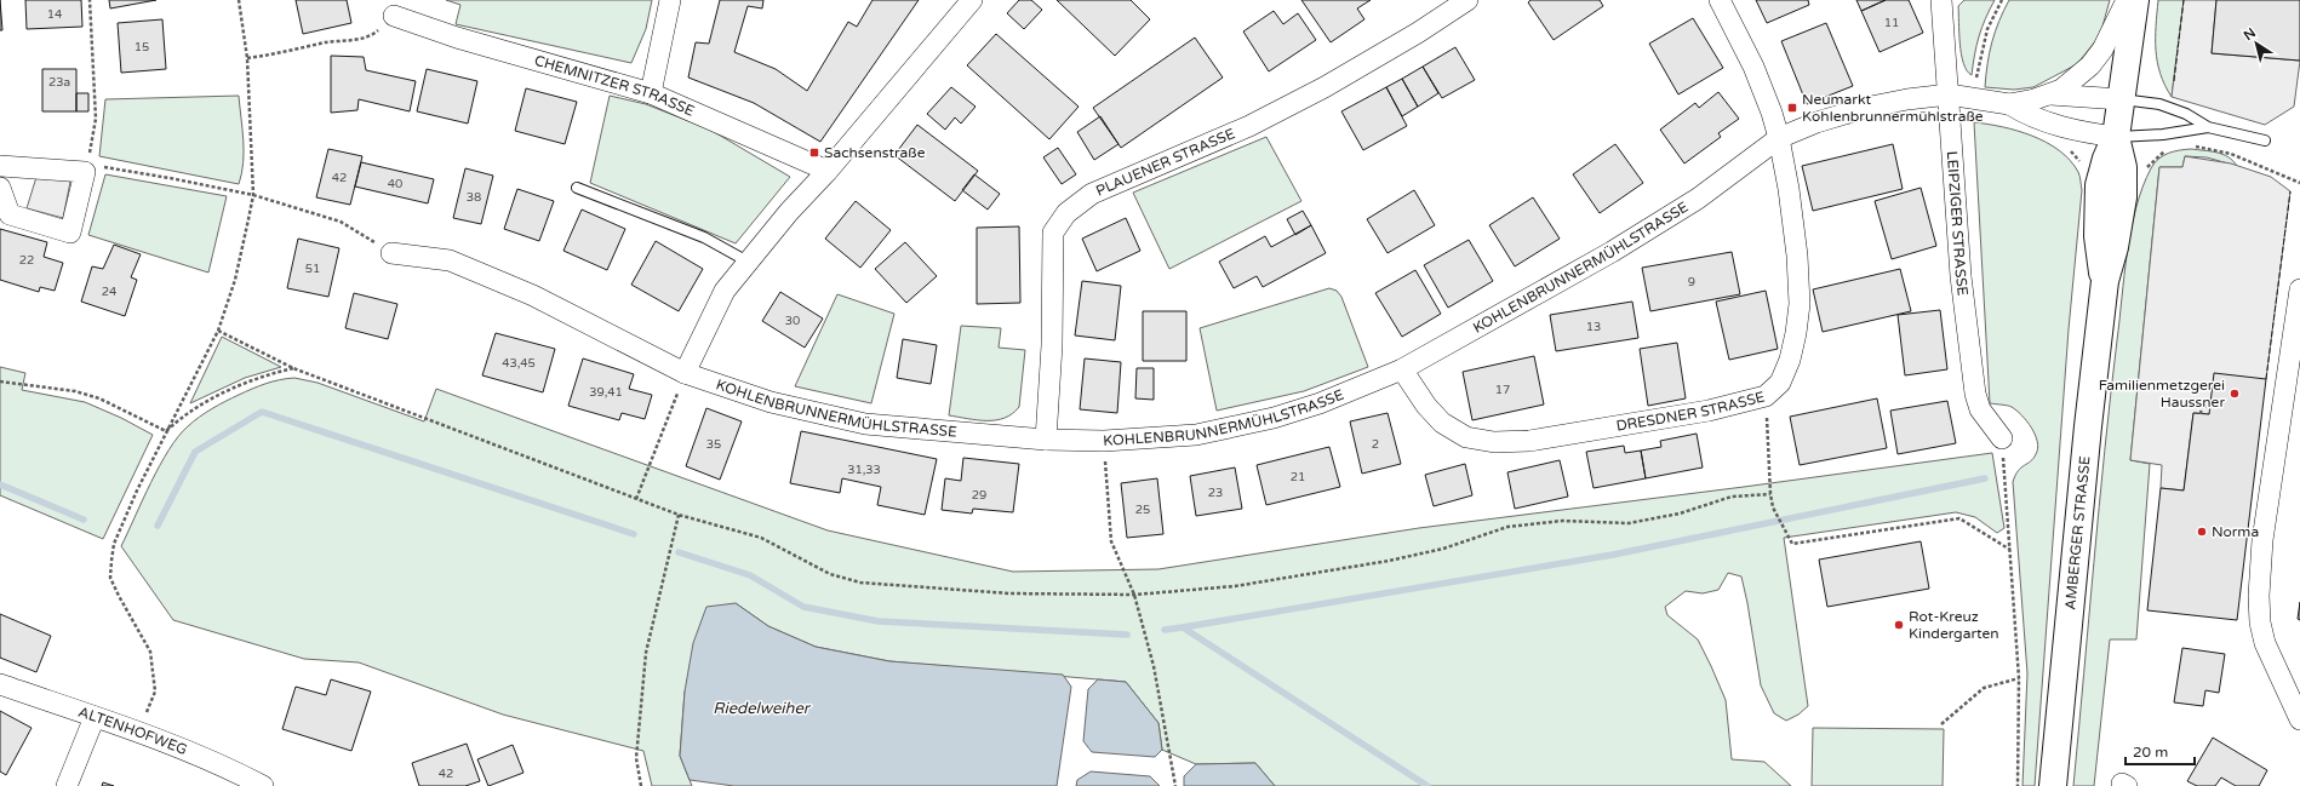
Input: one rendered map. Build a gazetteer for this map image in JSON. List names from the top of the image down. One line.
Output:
{"streets":{"main road":["AMBERGER STRASSE"],"street":["CHEMNITZER STRASSE","PLAUENER STRASSE","LEIPZIGER STRASSE","KOHLENBRUNNERMÜHLSTRASSE","DRESDNER STRASSE","ALTENHOFWEG"]},"crossings":[["PLAUENER STRASSE","KOHLENBRUNNERMÜHLSTRASSE"],["LEIPZIGER STRASSE","KOHLENBRUNNERMÜHLSTRASSE"],["KOHLENBRUNNERMÜHLSTRASSE","DRESDNER STRASSE"],["KOHLENBRUNNERMÜHLSTRASSE","AMBERGER STRASSE"]],"water":["Riedelweiher"],"places":{"transit":["Neumarkt Kohlenbrunnermühlstraße","Sachsenstraße"],"other":["Familienmetzgerei Haussner","Norma","Rot-Kreuz Kindergarten"]},"house_numbers":["14","11","15","23a","42","40","38","22","51","9","24","30","13","43,45","17","39,41","35","2","31,33","21","23","29","25","42"],"scale_bar":"20 m","north":"top left"}
